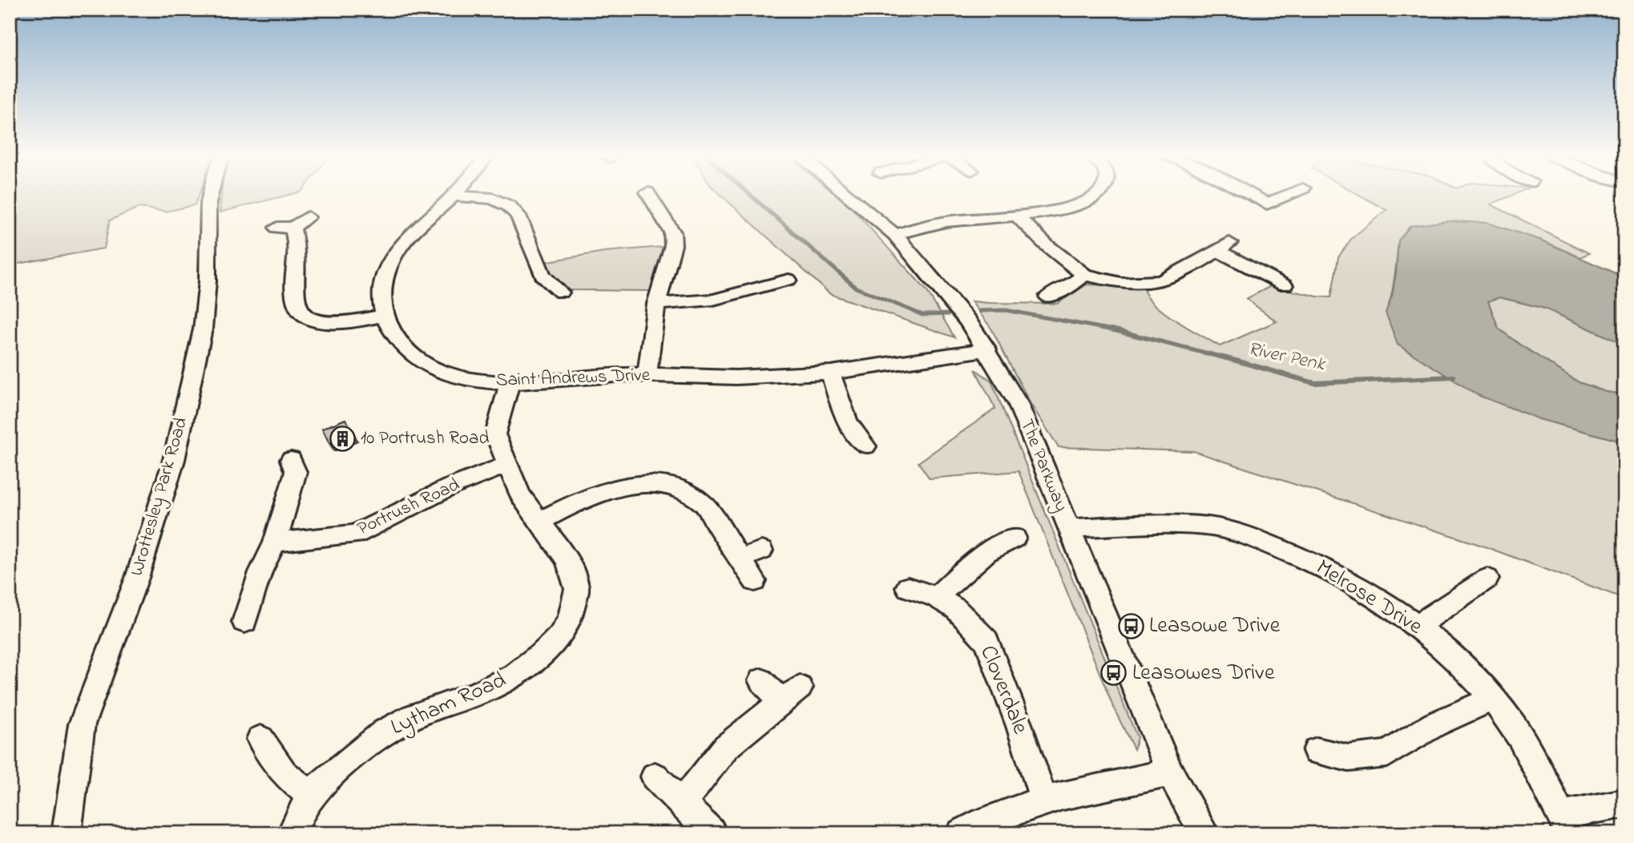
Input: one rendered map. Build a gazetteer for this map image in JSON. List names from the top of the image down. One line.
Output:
{"streets":{"street":["Saint Andrews Drive","The Parkway","Wrottesley Park Road","Portrush Road","Melrose Drive","Cloverdale","Lytham Road"]},"crossings":[["Saint Andrews Drive","The Parkway"],["Saint Andrews Drive","Lytham Road"],["The Parkway","Melrose Drive"],["Portrush Road","Lytham Road"]],"water":["River Penk"],"places":{"building":["10 Portrush Road"],"bus stop":["Leasowe Drive","Leasowes Drive"]}}
